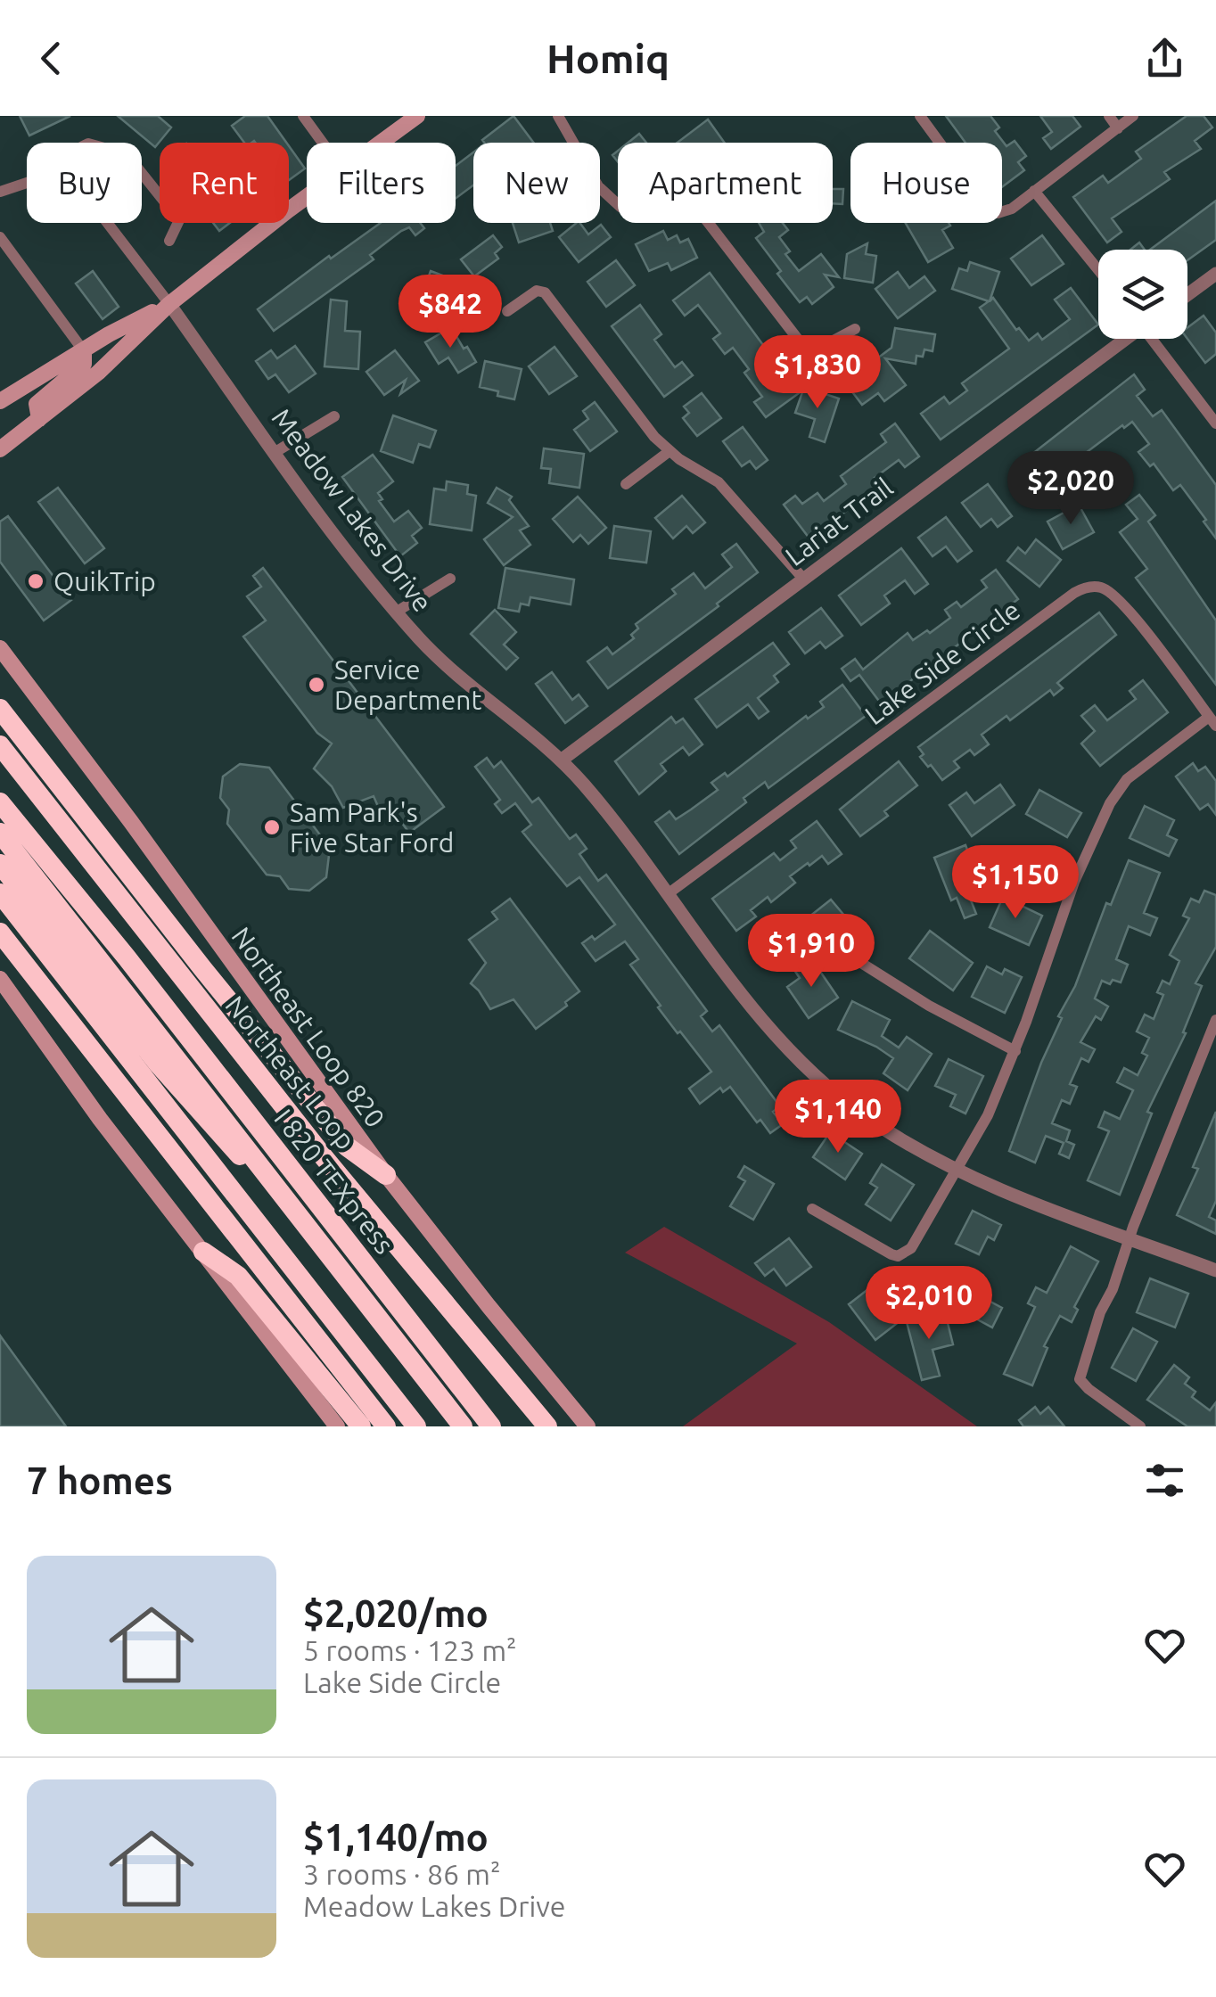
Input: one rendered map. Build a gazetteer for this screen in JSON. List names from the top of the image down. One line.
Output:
{"streets":{"highway":["Northeast Loop","I 820 TEXpress"],"main road":["Northeast Loop 820"],"street":["Meadow Lakes Drive","Lariat Trail","Lake Side Circle"]},"crossings":[["Meadow Lakes Drive","Lariat Trail"],["Meadow Lakes Drive","Lake Side Circle"]],"places":["QuikTrip","Service Department","Sam Park's Five Star Ford"],"page":{"header":"Homiq","chip":["Buy","Rent","Filters","New","Apartment","House"],"price":["$842","$1,830","$2,020","$1,150","$1,910","$1,140","$2,010"],"heading":"7 homes","list":[{"name":"$2,020/mo","note":"5 rooms · 123 m² · Lake Side Circle"},{"name":"$1,140/mo","note":"3 rooms · 86 m² · Meadow Lakes Drive"}]}}
